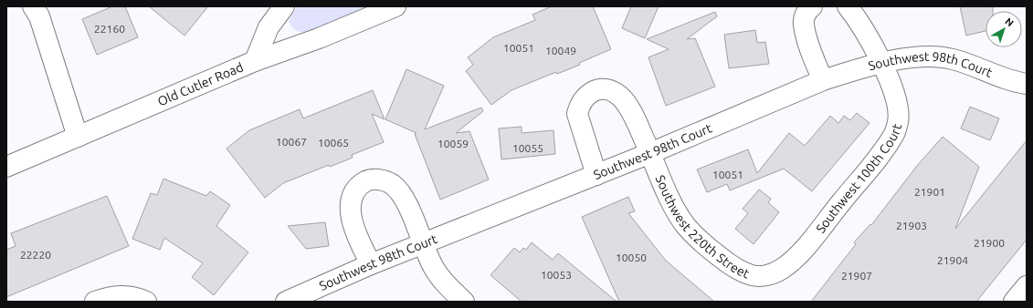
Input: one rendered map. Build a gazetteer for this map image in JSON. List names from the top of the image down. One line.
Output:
{"streets":{"street":["Southwest 98th Court","Old Cutler Road","Southwest 100th Court","Southwest 220th Street"]},"crossings":[["Southwest 98th Court","Southwest 100th Court"],["Southwest 98th Court","Southwest 220th Street"],["Southwest 100th Court","Southwest 220th Street"]],"house_numbers":["22160","10051","10049","10067","10065","10059","10055","10051","21901","21903","21900","22220","10050","21904","10053","21907"],"north":"top right"}
